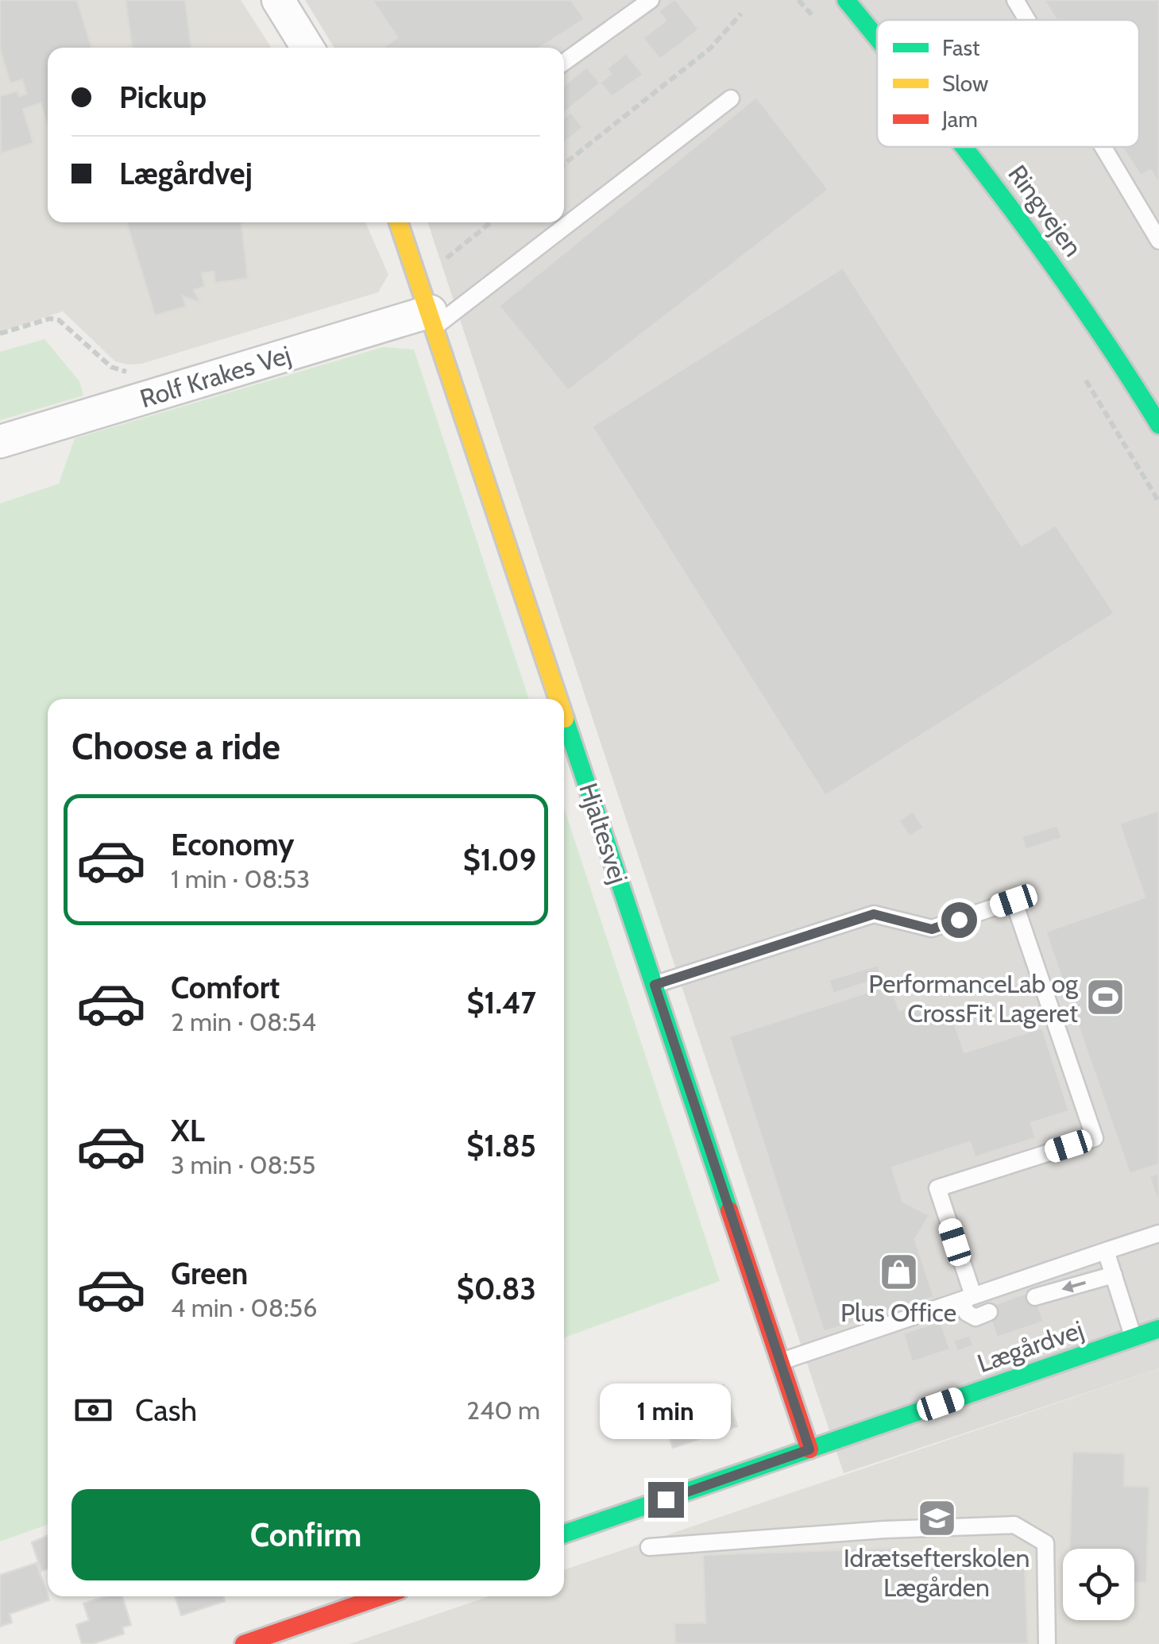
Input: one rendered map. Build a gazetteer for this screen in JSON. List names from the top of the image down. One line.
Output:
{"streets":{"street":["Ringvejen","Rolf Krakes Vej","Hjaltesvej","Lægårdvej"]},"crossings":[["Rolf Krakes Vej","Hjaltesvej"],["Hjaltesvej","Lægårdvej"]],"places":{"sports":["PerformanceLab og CrossFit Lageret"],"shop":["Plus Office"],"school or university":["Idrætsefterskolen Lægården"]},"legend":["Fast","Slow","Jam"],"page":{"banner":["Pickup","Lægårdvej"],"heading":"Choose a ride","list":[{"name":"Economy","note":"1 min · 08:53","value":"$1.09"},{"name":"Comfort","note":"2 min · 08:54","value":"$1.47"},{"name":"XL","note":"3 min · 08:55","value":"$1.85"},{"name":"Green","note":"4 min · 08:56","value":"$0.83"}],"pay":["Cash","240 m"],"bubble":"1 min","buttons":"Confirm"}}
